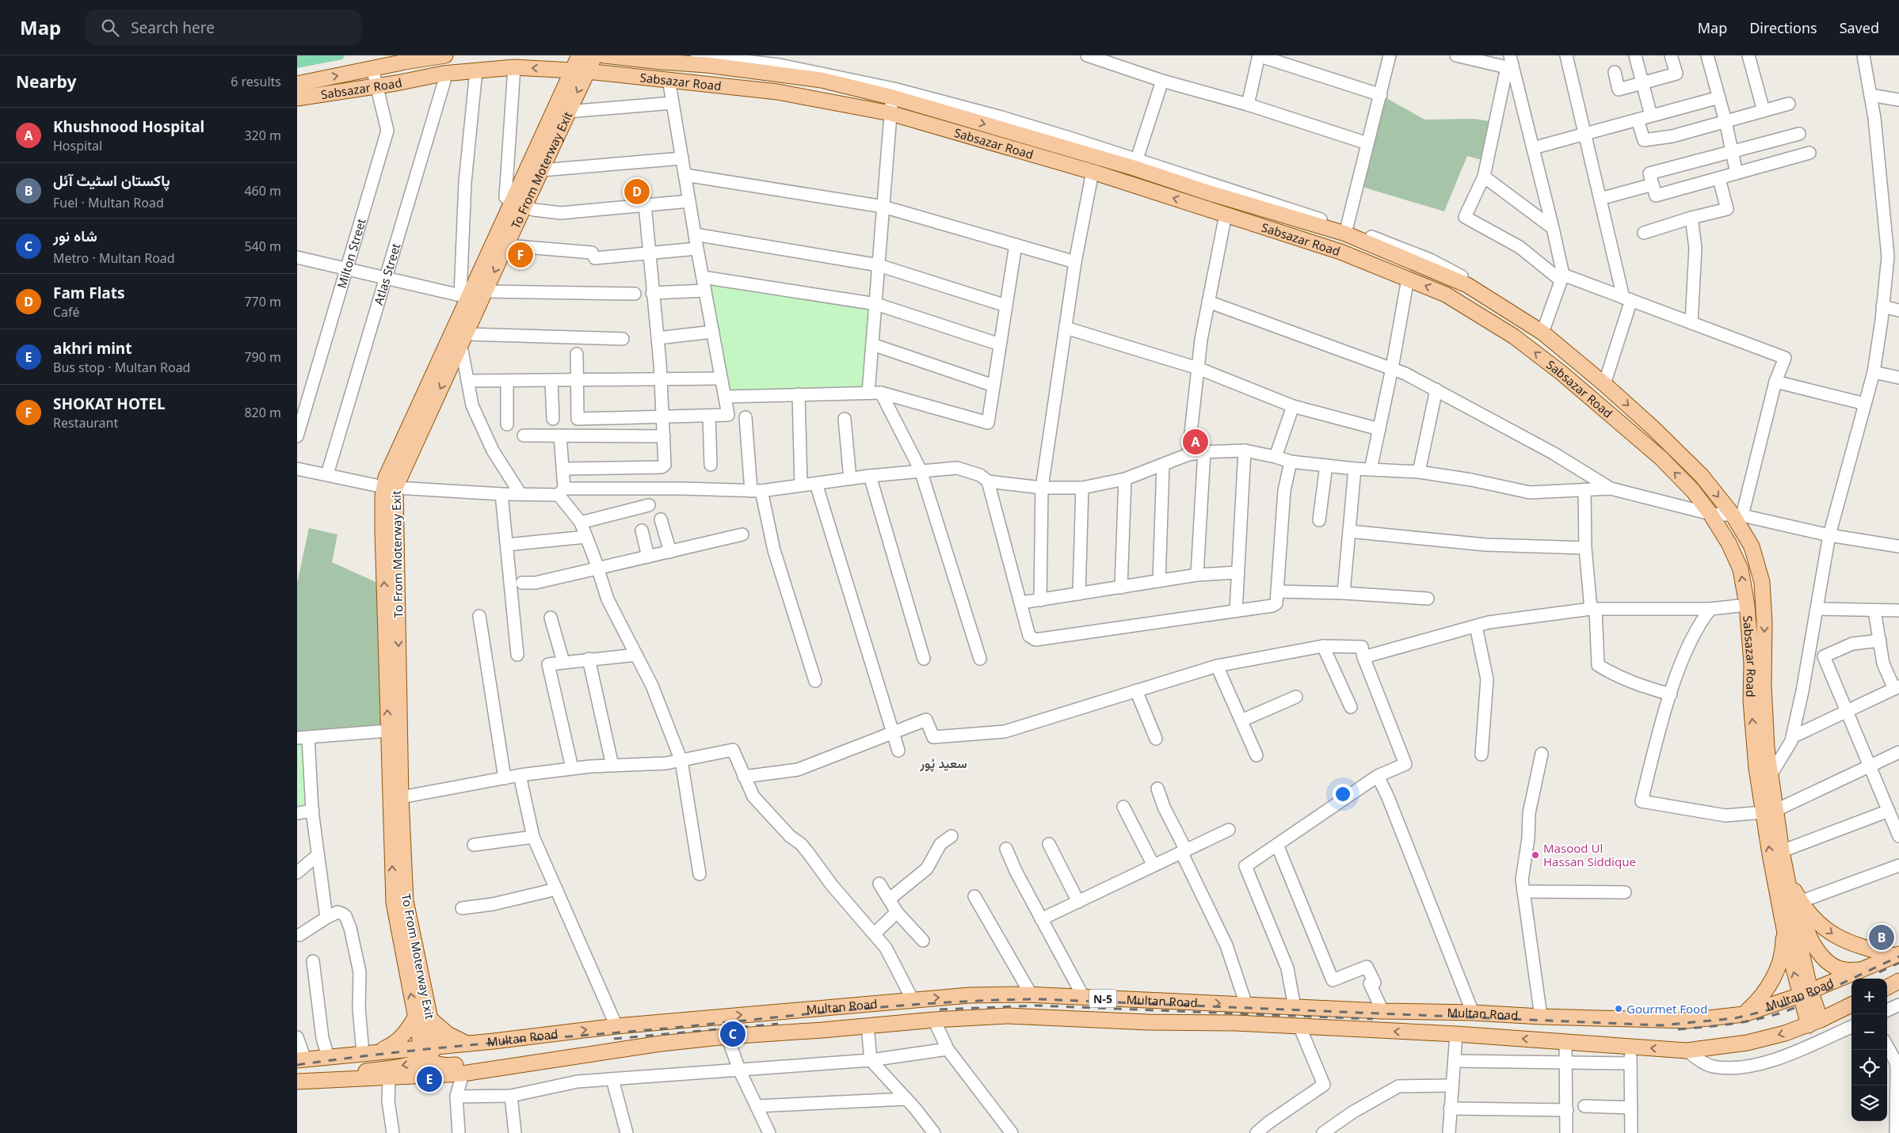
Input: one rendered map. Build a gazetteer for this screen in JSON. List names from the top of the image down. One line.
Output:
{"streets":{"main road":["Sabsazar Road","To From Moterway Exit","Multan Road","N-5"],"street":["Milton Street","Atlas Street"]},"crossings":[["Sabsazar Road","To From Moterway Exit"],["Sabsazar Road","Milton Street"],["Sabsazar Road","Atlas Street"],["Sabsazar Road","Multan Road"],["To From Moterway Exit","Multan Road"]],"districts":["سعید پُور"],"places":["Masood Ul Hassan Siddique","Gourmet Food"],"page":{"header":"Map","search":"Search here","nav":["Map","Directions","Saved"],"heading":["Nearby","6 results"],"list":[{"mark":"A","name":"Khushnood Hospital","note":"Hospital","value":"320 m"},{"mark":"B","name":"پاکستان اسٹیٹ آئل","note":"Fuel · Multan Road","value":"460 m"},{"mark":"C","name":"شاہ نور","note":"Metro · Multan Road","value":"540 m"},{"mark":"D","name":"Fam Flats","note":"Café","value":"770 m"},{"mark":"E","name":"akhri mint","note":"Bus stop · Multan Road","value":"790 m"},{"mark":"F","name":"SHOKAT HOTEL","note":"Restaurant","value":"820 m"}],"pins":["D","F","A","B","C","E"],"map_buttons":["+","−"]}}
